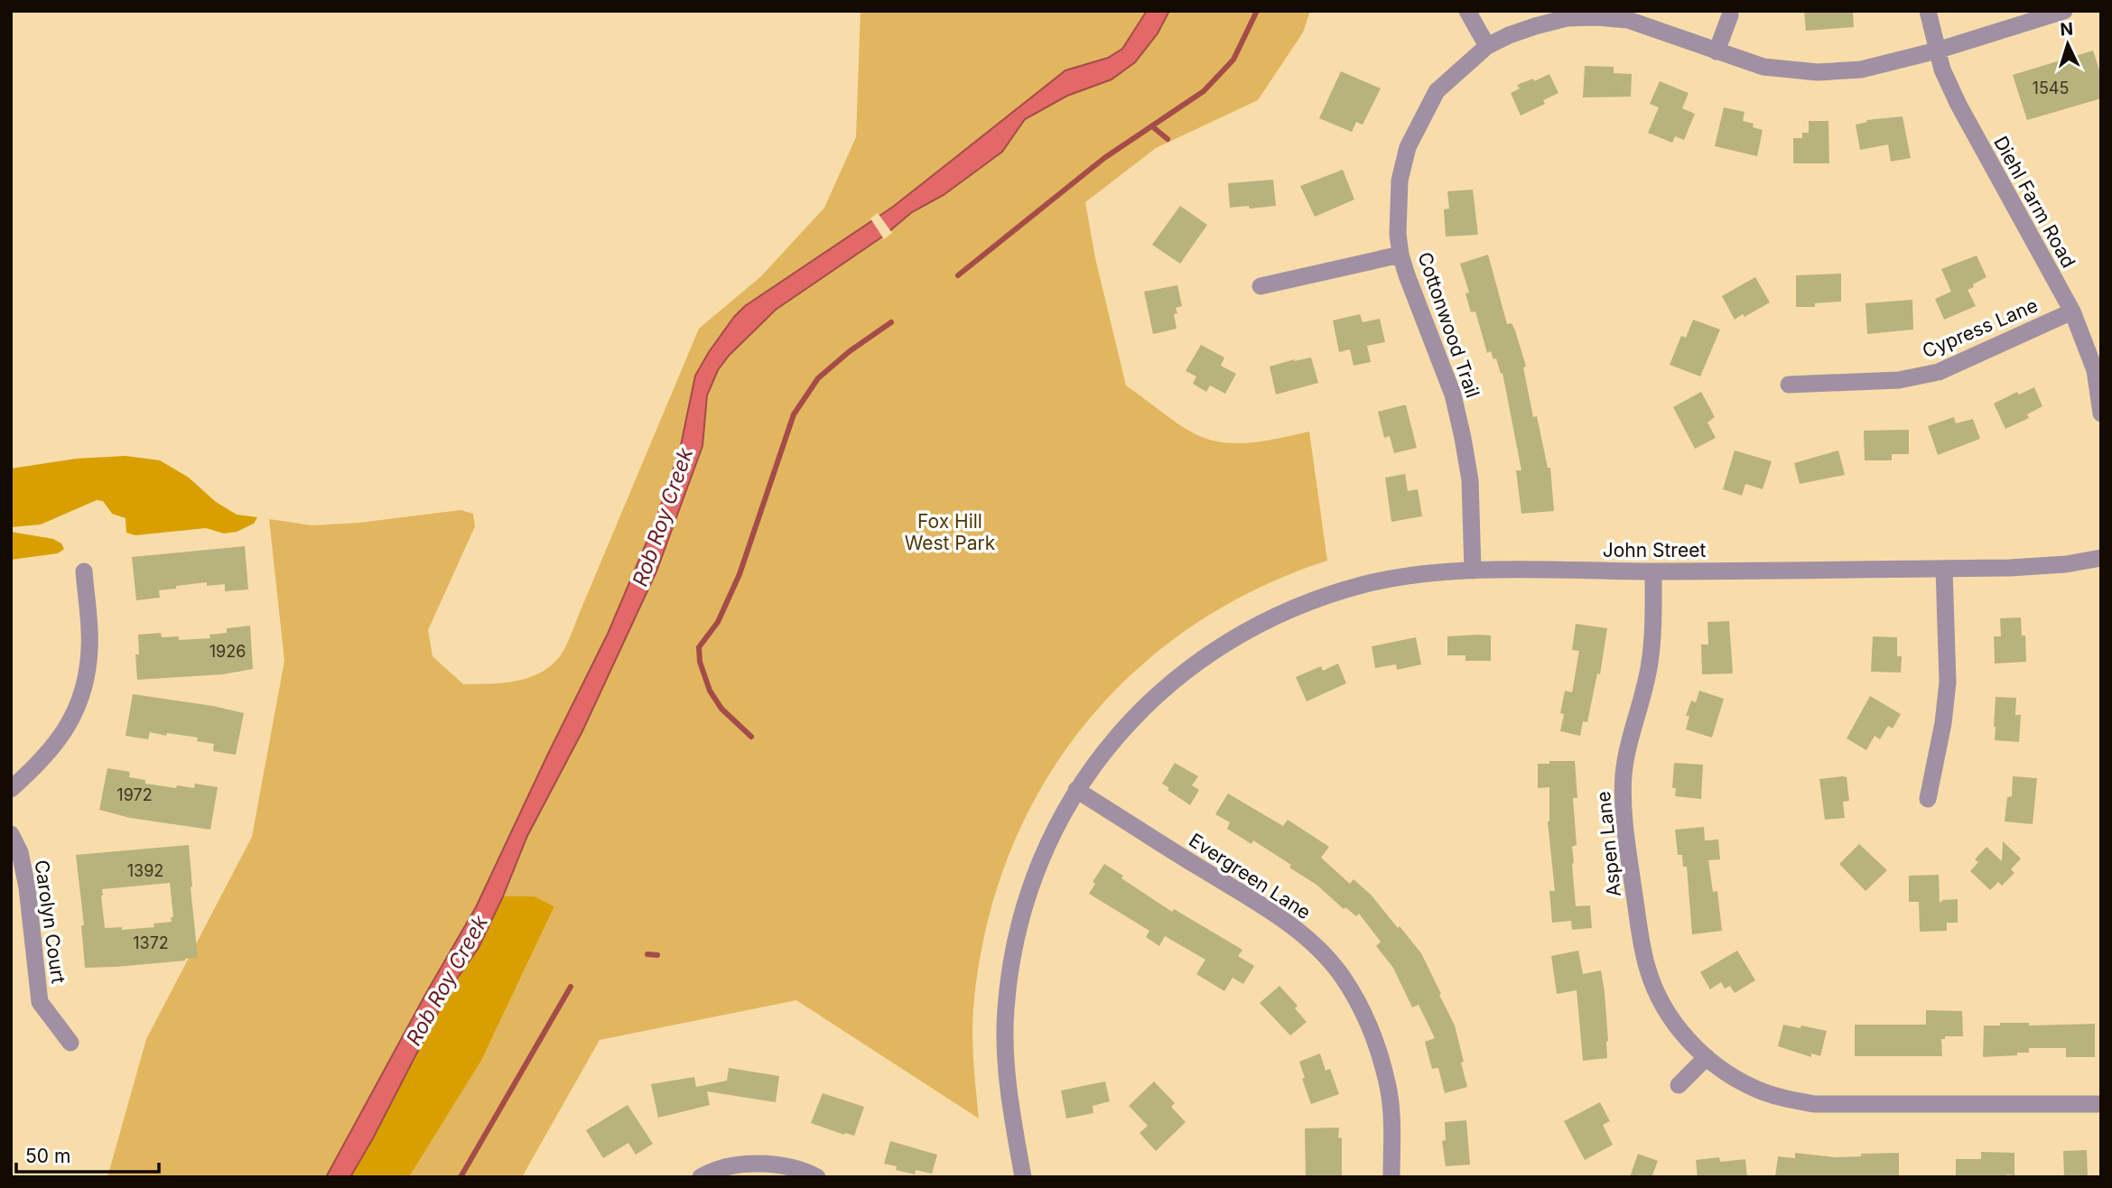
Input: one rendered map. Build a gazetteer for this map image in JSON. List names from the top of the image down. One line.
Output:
{"streets":{"street":["Diehl Farm Road","Cottonwood Trail","Cypress Lane","John Street","Aspen Lane","Evergreen Lane","Carolyn Court"]},"crossings":[["Diehl Farm Road","Cottonwood Trail"],["Diehl Farm Road","Cypress Lane"],["Cottonwood Trail","John Street"],["John Street","Aspen Lane"],["John Street","Evergreen Lane"]],"water":["Rob Roy Creek"],"parks":["Fox Hill West Park"],"house_numbers":["1545","1926","1972","1392","1372"],"scale_bar":"50 m","north":"top"}
